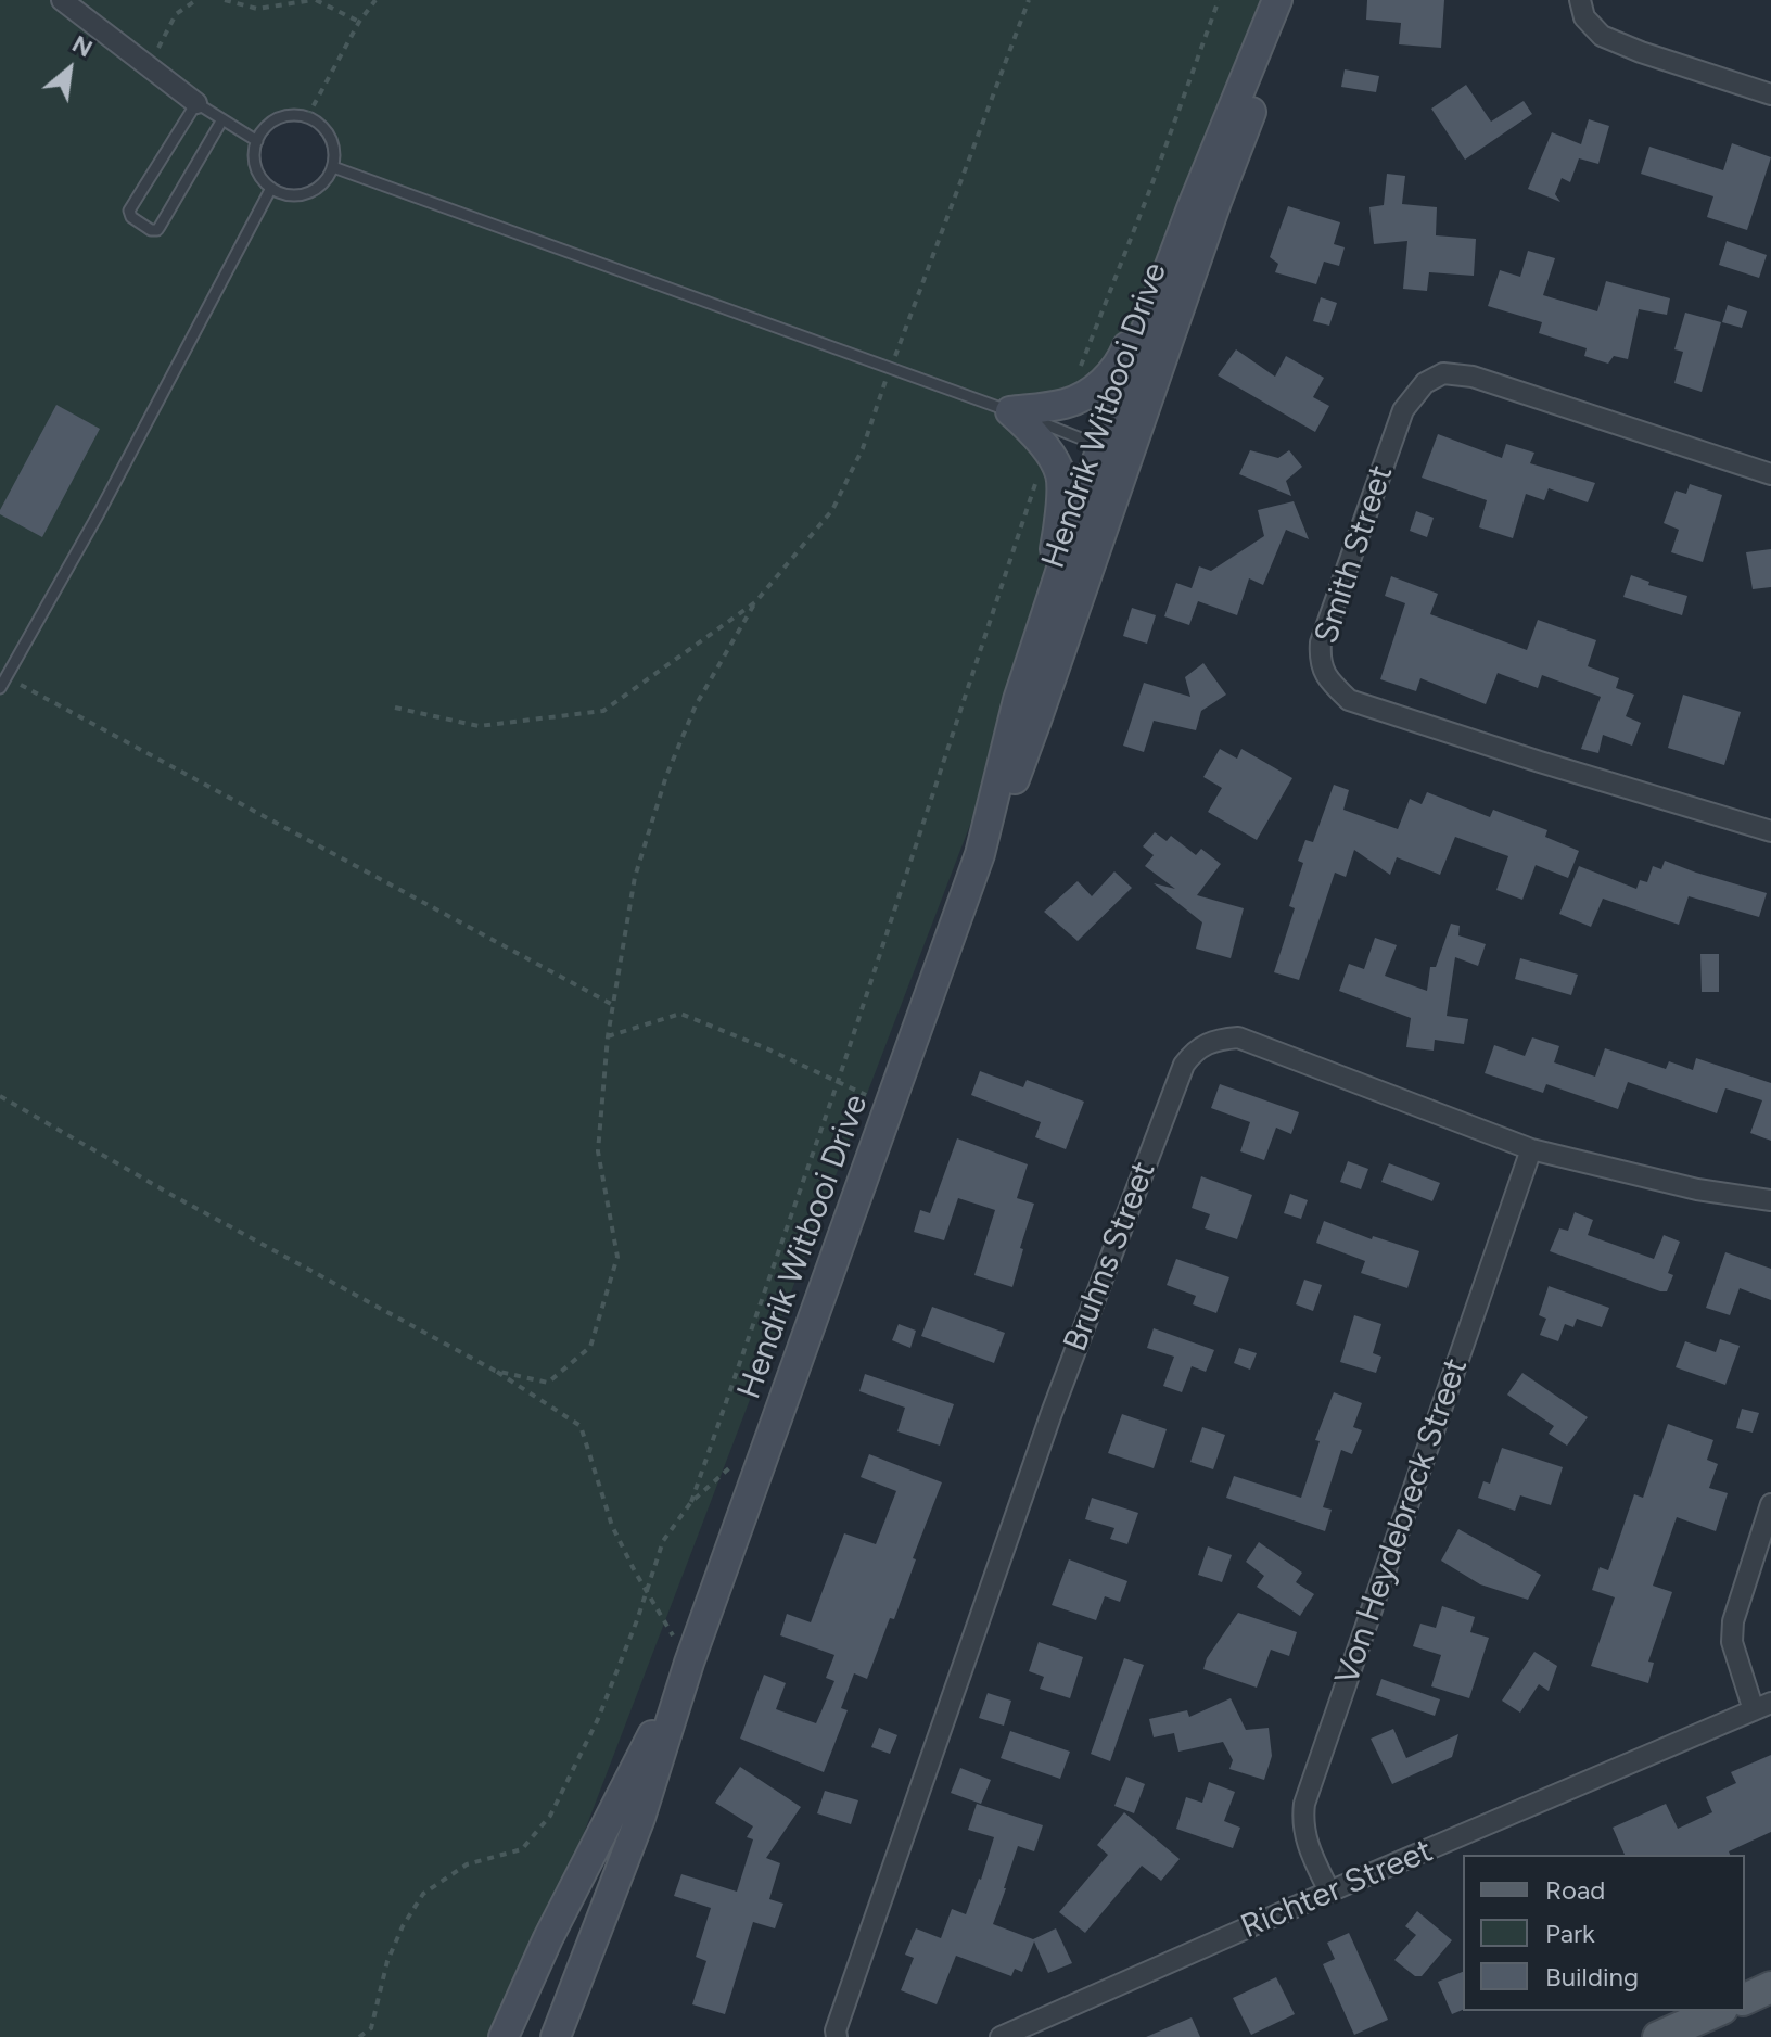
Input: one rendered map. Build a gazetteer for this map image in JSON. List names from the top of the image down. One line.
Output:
{"streets":{"main road":["Hendrik Witbooi Drive"],"street":["Smith Street","Bruhns Street","Von Heydebreck Street","Richter Street"]},"crossings":[["Bruhns Street","Von Heydebreck Street"],["Von Heydebreck Street","Richter Street"]],"legend":["Road","Park","Building"],"north":"top right"}
